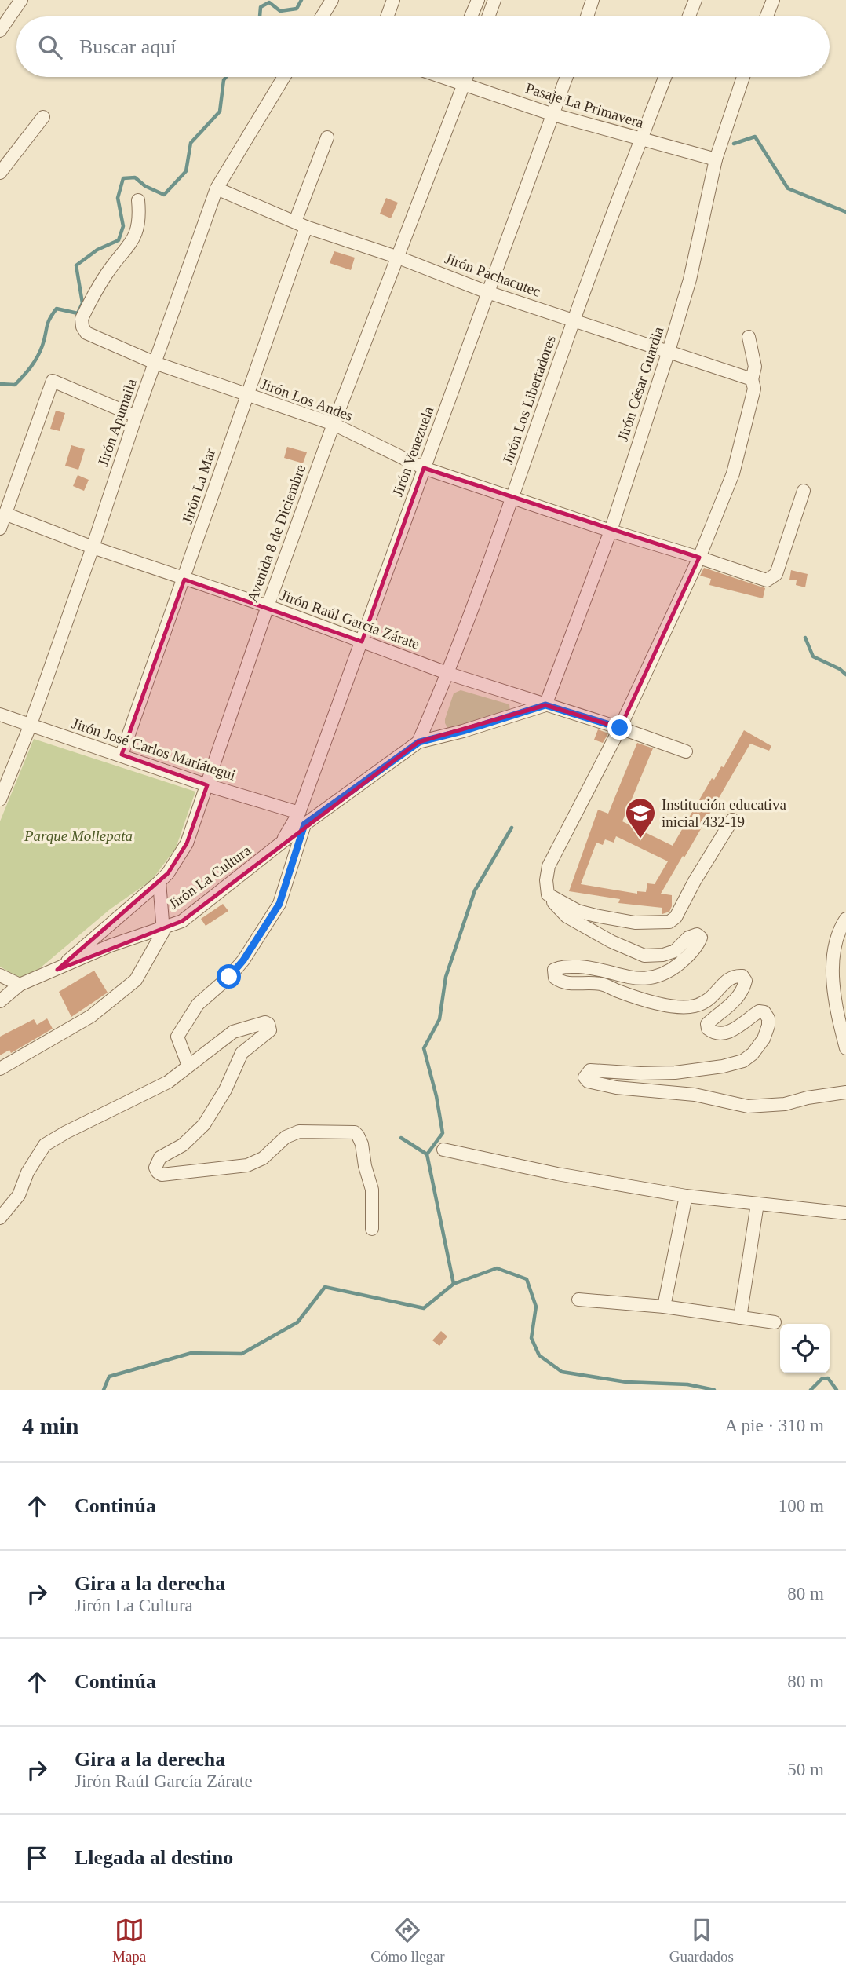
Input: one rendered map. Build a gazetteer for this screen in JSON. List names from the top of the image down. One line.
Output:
{"streets":{"street":["Pasaje La Primavera","Jirón Pachacutec","Jirón César Guardia","Jirón Los Andes","Jirón Los Libertadores","Jirón Apumaila","Jirón Venezuela","Jirón La Mar","Avenida 8 de Diciembre","Jirón Raúl García Zárate","Jirón José Carlos Mariátegui","Jirón La Cultura"]},"crossings":[["Pasaje La Primavera","Jirón César Guardia"],["Pasaje La Primavera","Jirón Los Libertadores"],["Pasaje La Primavera","Jirón Venezuela"],["Pasaje La Primavera","Avenida 8 de Diciembre"],["Jirón Pachacutec","Jirón César Guardia"],["Jirón Pachacutec","Jirón Los Libertadores"],["Jirón Pachacutec","Jirón Apumaila"],["Jirón Pachacutec","Jirón Venezuela"],["Jirón Pachacutec","Jirón La Mar"],["Jirón Pachacutec","Avenida 8 de Diciembre"],["Jirón César Guardia","Jirón Los Andes"],["Jirón César Guardia","Jirón Raúl García Zárate"],["Jirón Los Andes","Jirón Los Libertadores"],["Jirón Los Andes","Jirón Apumaila"],["Jirón Los Andes","Jirón Venezuela"],["Jirón Los Andes","Jirón La Mar"],["Jirón Los Andes","Avenida 8 de Diciembre"],["Jirón Los Libertadores","Jirón Raúl García Zárate"],["Jirón Los Libertadores","Jirón La Cultura"],["Jirón Apumaila","Jirón Raúl García Zárate"],["Jirón Apumaila","Jirón José Carlos Mariátegui"],["Jirón Venezuela","Jirón Raúl García Zárate"],["Jirón Venezuela","Jirón José Carlos Mariátegui"],["Jirón Venezuela","Jirón La Cultura"],["Jirón La Mar","Jirón Raúl García Zárate"],["Jirón La Mar","Jirón José Carlos Mariátegui"],["Avenida 8 de Diciembre","Jirón Raúl García Zárate"],["Avenida 8 de Diciembre","Jirón José Carlos Mariátegui"],["Avenida 8 de Diciembre","Jirón La Cultura"]],"parks":["Parque Mollepata"],"places":{"school or university":["Institución educativa inicial 432-19"]},"page":{"search":"Buscar aquí","heading":["4 min","A pie · 310 m"],"list":[["Continúa","100 m"],["Gira a la derecha","Jirón La Cultura","80 m"],["Continúa","80 m"],["Gira a la derecha","Jirón Raúl García Zárate","50 m"],"Llegada al destino"],"nav":["Mapa","Cómo llegar","Guardados"]}}
